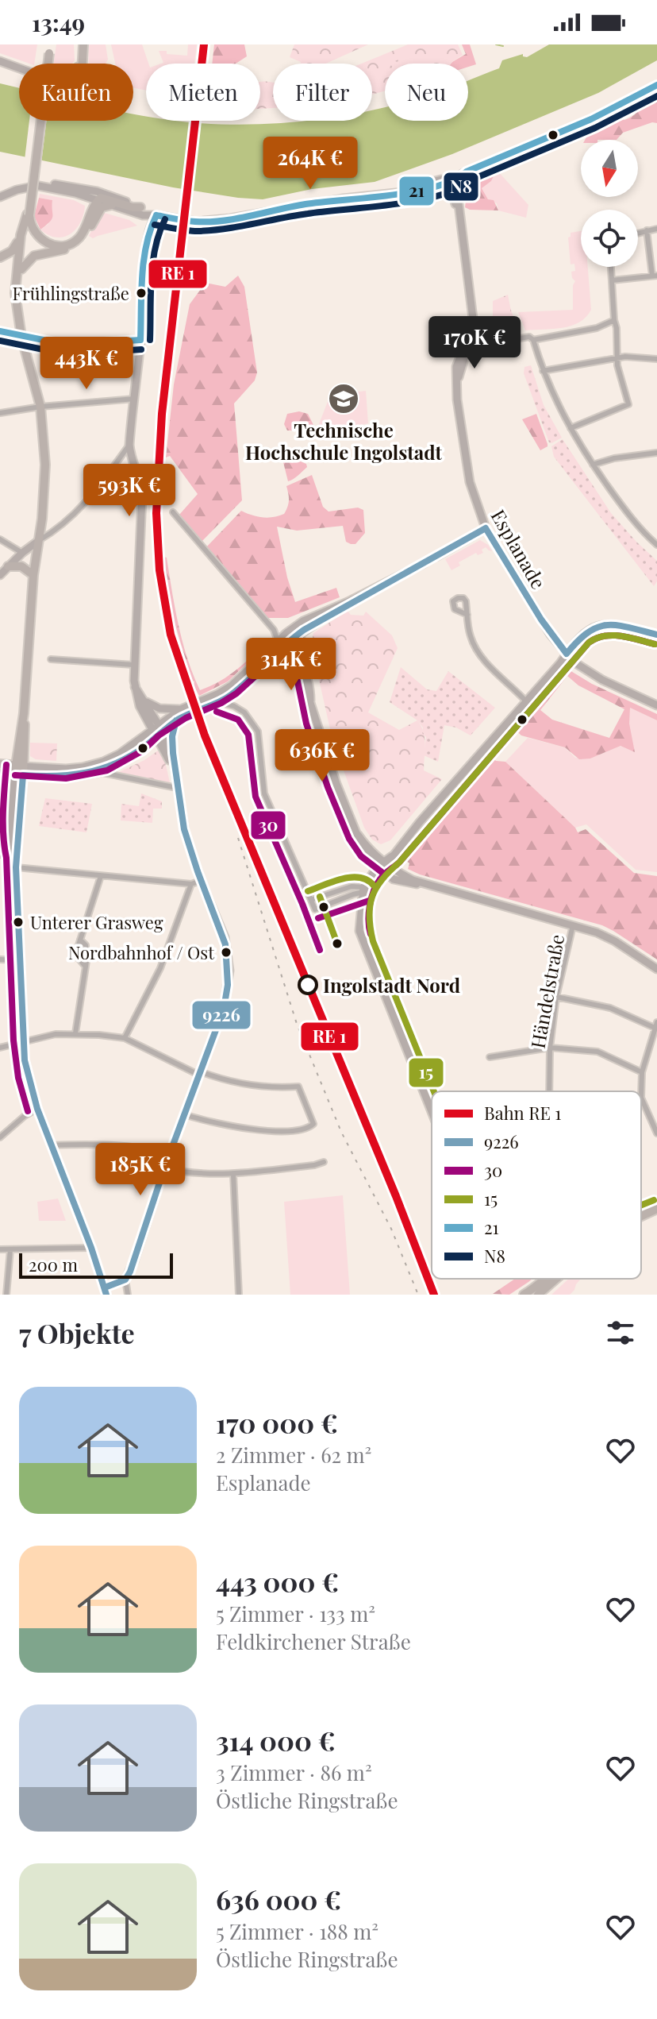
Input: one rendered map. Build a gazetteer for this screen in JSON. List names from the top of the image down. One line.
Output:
{"streets":{"street":["Esplanade","Händelstraße"]},"places":{"other":["Frühlingstraße","Unterer Grasweg","Nordbahnhof / Ost","Ingolstadt Nord"],"school or university":["Technische Hochschule Ingolstadt"]},"lines":["transit line 21","transit line N8","transit line 9226","transit line 30","transit line 15"],"legend":["Bahn RE 1","9226","30","15","21","N8"],"scale_bar":"200 m","north":"bottom","page":{"status":"13:49","chip":["Kaufen","Mieten","Filter","Neu"],"price":["264K €","170K €","443K €","593K €","314K €","636K €","185K €"],"scale":"200 m","heading":"7 Objekte","list":[{"name":"170 000 €","note":"2 Zimmer · 62 m² · Esplanade"},{"name":"443 000 €","note":"5 Zimmer · 133 m² · Feldkirchener Straße"},{"name":"314 000 €","note":"3 Zimmer · 86 m² · Östliche Ringstraße"},{"name":"636 000 €","note":"5 Zimmer · 188 m² · Östliche Ringstraße"}]}}
